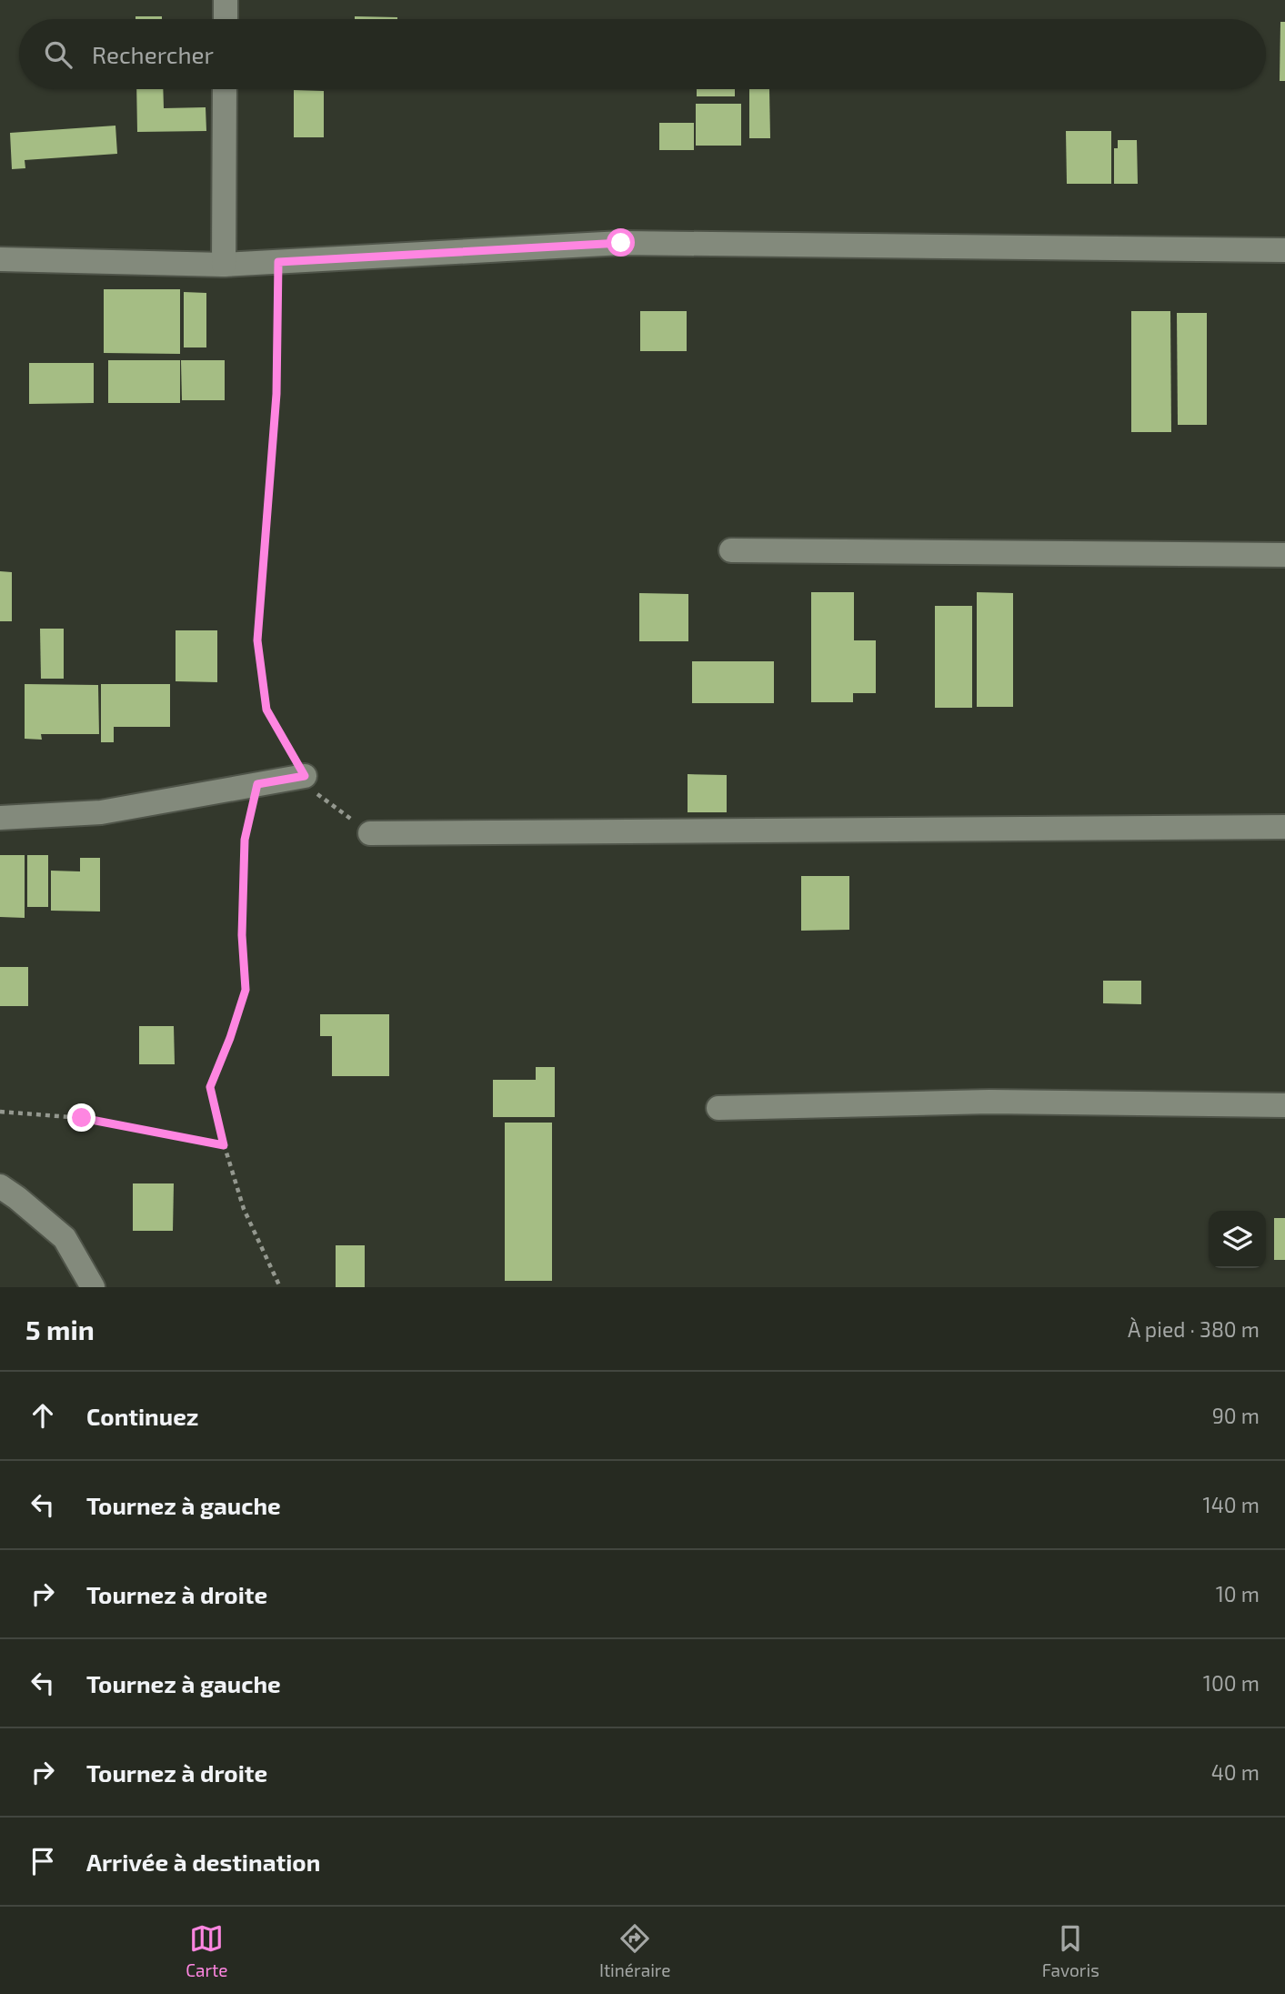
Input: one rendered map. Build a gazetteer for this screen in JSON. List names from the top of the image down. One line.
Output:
{"page":{"search":"Rechercher","heading":["5 min","À pied · 380 m"],"list":[["Continuez","90 m"],["Tournez à gauche","140 m"],["Tournez à droite","10 m"],["Tournez à gauche","100 m"],["Tournez à droite","40 m"],"Arrivée à destination"],"nav":["Carte","Itinéraire","Favoris"]}}
